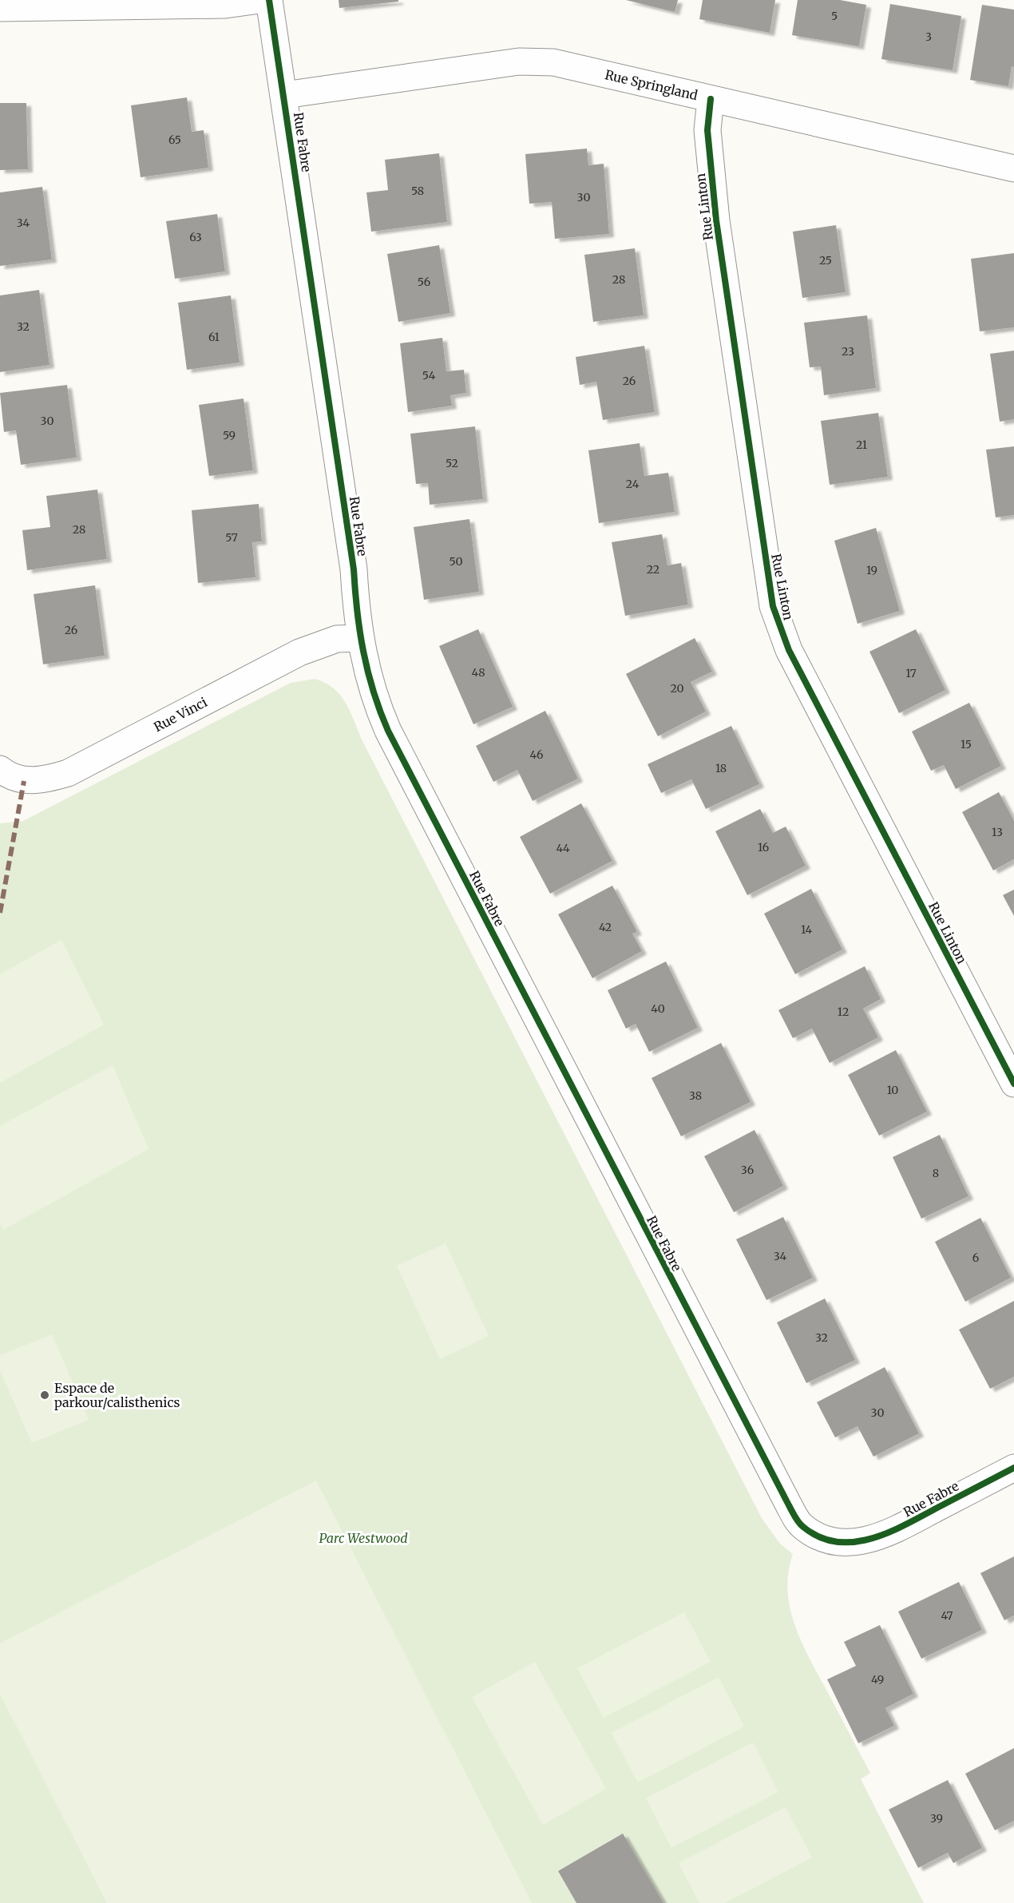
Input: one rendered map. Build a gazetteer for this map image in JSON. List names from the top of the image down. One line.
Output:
{"streets":{"street":["Rue Springland","Rue Fabre","Rue Linton","Rue Vinci"]},"crossings":[["Rue Springland","Rue Fabre"],["Rue Springland","Rue Linton"],["Rue Fabre","Rue Vinci"]],"parks":["Parc Westwood"],"places":["Espace de parkour/calisthenics"],"house_numbers":["5","3","65","58","30","34","63","25","28","56","32","61","23","54","26","30","59","21","52","24","28","57","50","22","19","26","48","17","20","15","46","18","13","16","44","42","14","40","12","10","38","36","8","34","6","32","30","47","49","39"]}
